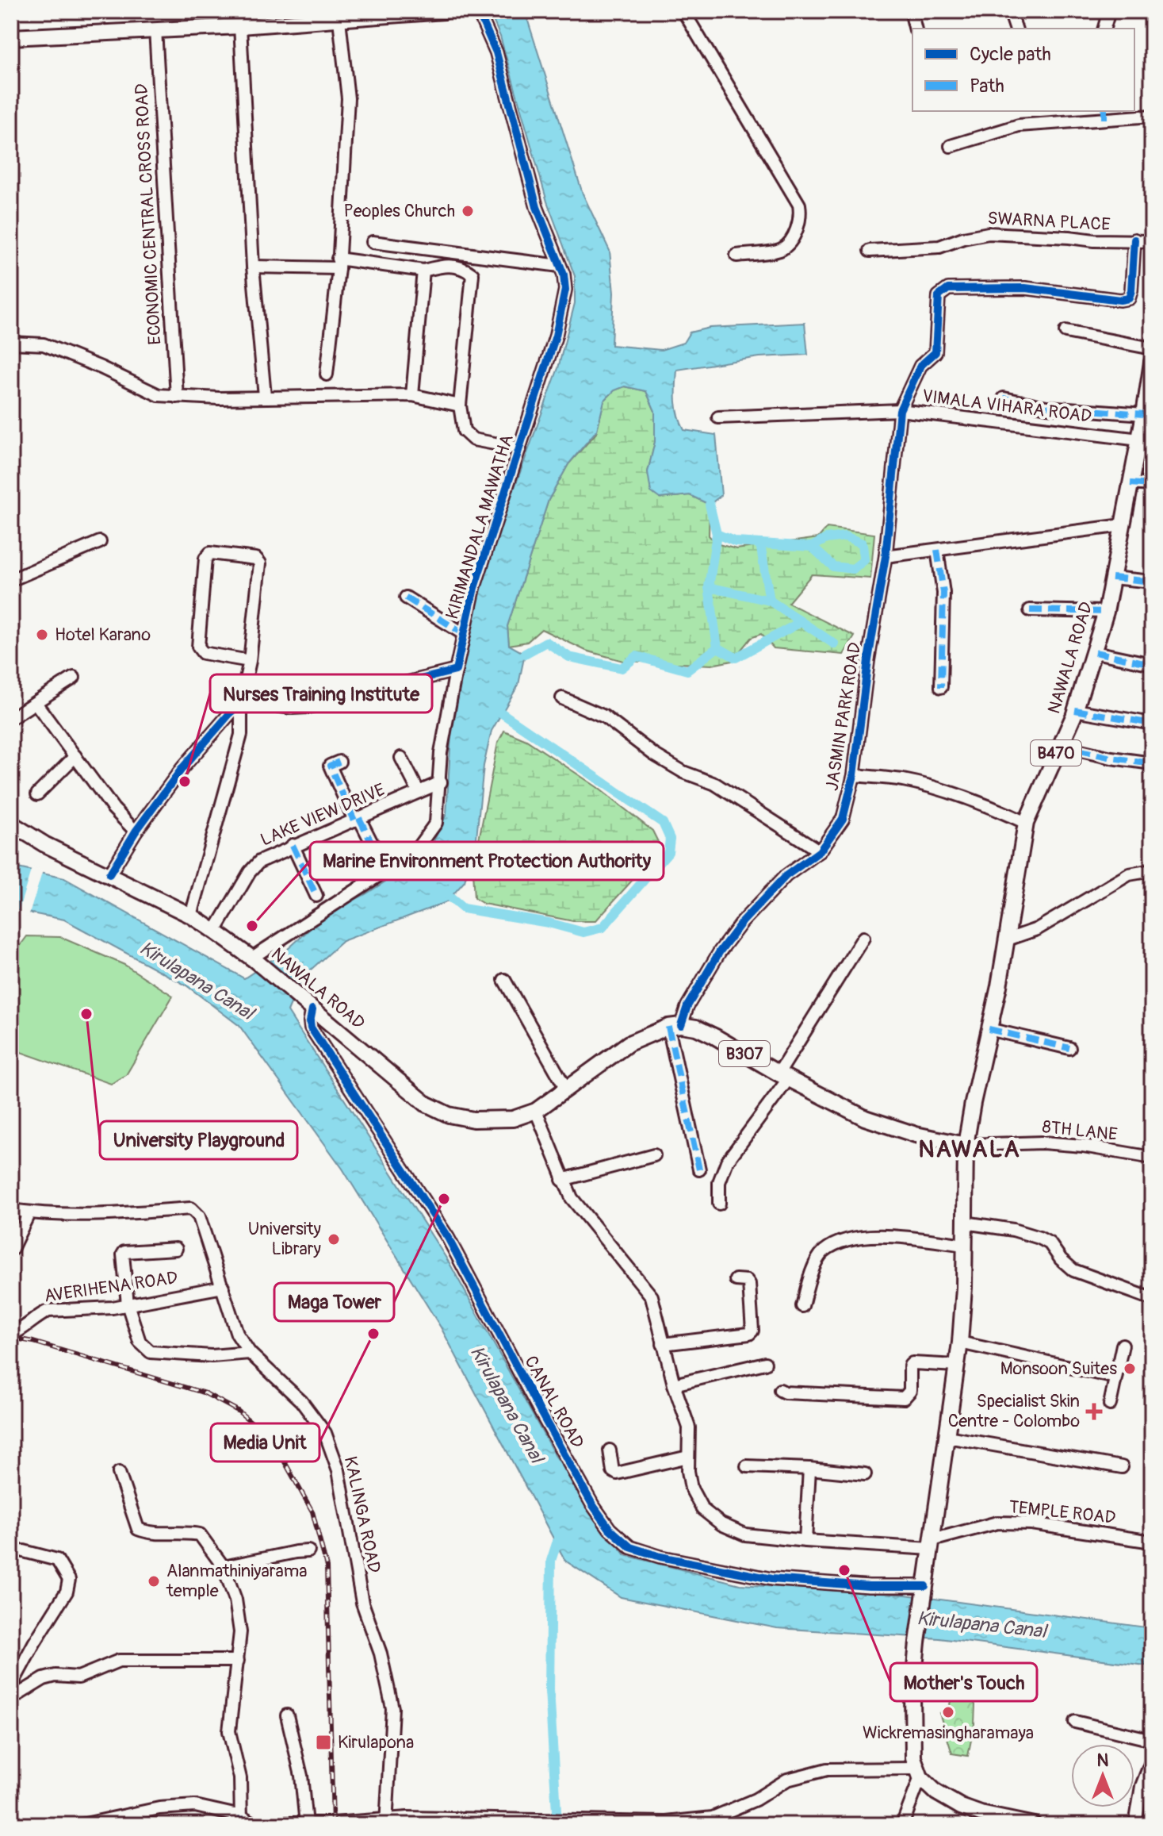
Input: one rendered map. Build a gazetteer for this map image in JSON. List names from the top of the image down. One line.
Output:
{"streets":{"main road":["NAWALA ROAD","B470","B307"],"street":["ECONOMIC CENTRAL CROSS ROAD","SWARNA PLACE","VIMALA VIHARA ROAD","KIRIMANDALA MAWATHA","JASMIN PARK ROAD","LAKE VIEW DRIVE","8TH LANE","AVERIHENA ROAD","CANAL ROAD","TEMPLE ROAD","KALINGA ROAD"]},"crossings":[["SWARNA PLACE","JASMIN PARK ROAD"],["VIMALA VIHARA ROAD","NAWALA ROAD"],["VIMALA VIHARA ROAD","JASMIN PARK ROAD"],["KIRIMANDALA MAWATHA","NAWALA ROAD"],["KIRIMANDALA MAWATHA","LAKE VIEW DRIVE"],["NAWALA ROAD","LAKE VIEW DRIVE"],["NAWALA ROAD","B307"],["NAWALA ROAD","8TH LANE"],["NAWALA ROAD","CANAL ROAD"],["NAWALA ROAD","TEMPLE ROAD"],["JASMIN PARK ROAD","B307"],["B307","8TH LANE"],["AVERIHENA ROAD","KALINGA ROAD"]],"districts":["NAWALA"],"water":["Kirulapana Canal"],"places":{"other":["Peoples Church","Hotel Karano","Nurses Training Institute","Marine Environment Protection Authority","University Playground","Maga Tower","University Library","Media Unit","Monsoon Suites","Mother's Touch","Alanmathiniyarama temple","Wickremasingharamaya"],"health":["Specialist Skin Centre - Colombo"],"transit":["Kirulapona"]},"legend":["Cycle path","Path"],"north":"top"}
